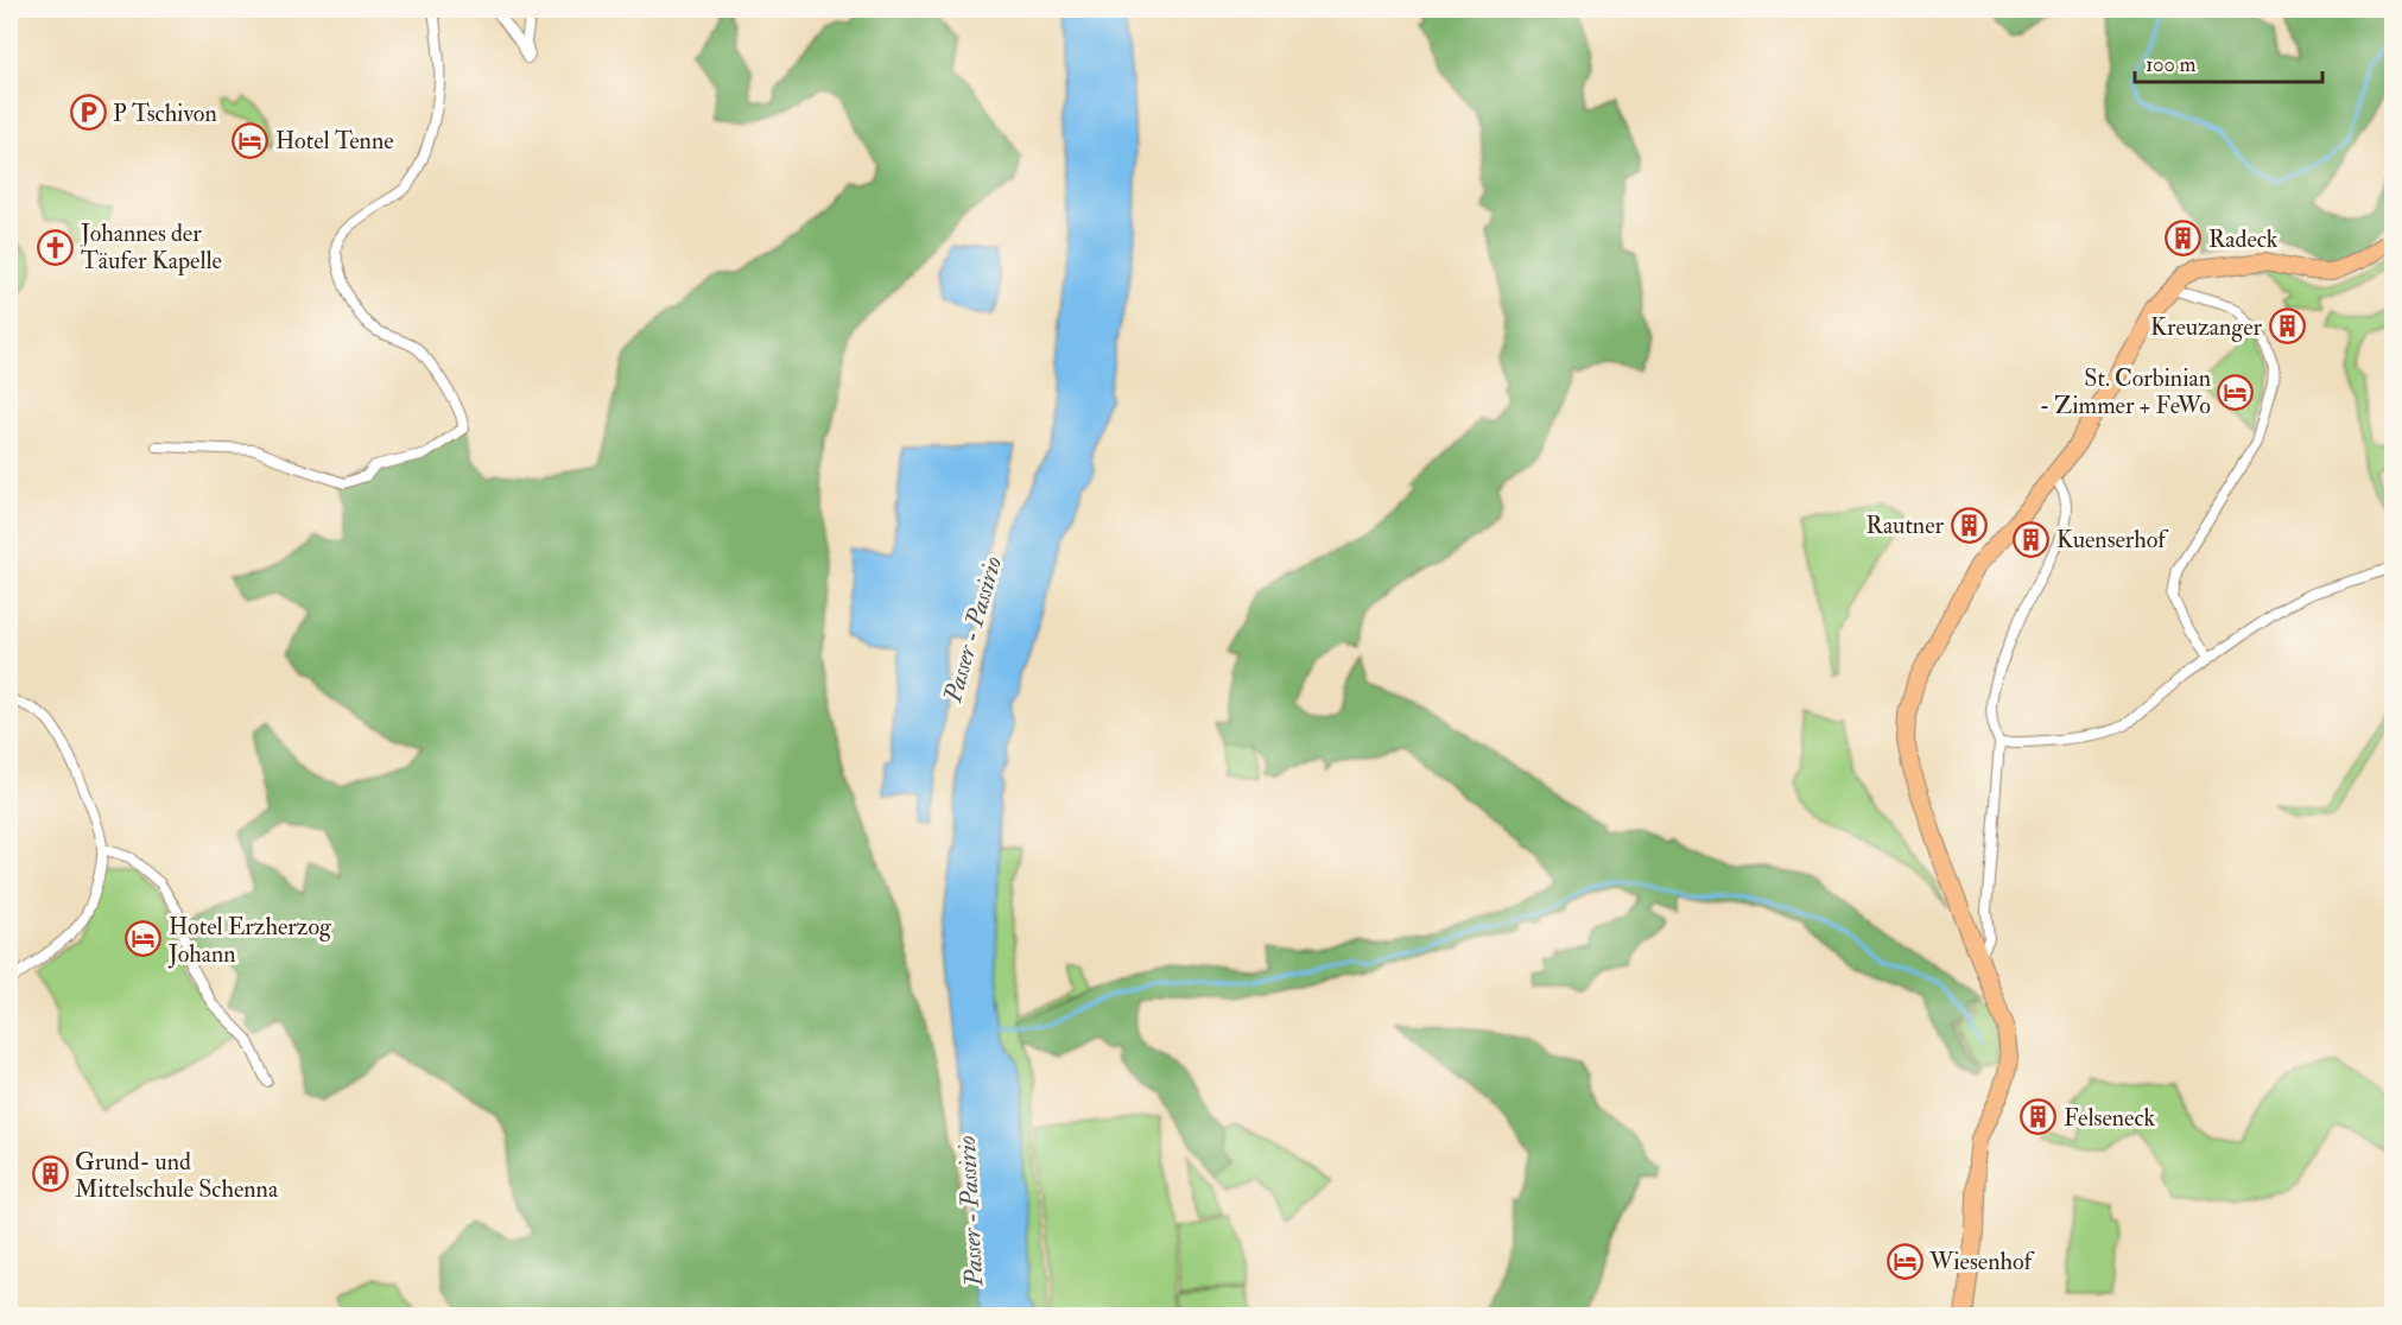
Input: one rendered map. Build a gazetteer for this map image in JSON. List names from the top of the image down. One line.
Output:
{"water":["Passer - Passirio"],"places":{"parking":["P Tschivon"],"hotel":["Hotel Tenne","St. Corbinian - Zimmer + FeWo","Hotel Erzherzog Johann","Wiesenhof"],"building":["Radeck","Kreuzanger","Rautner","Kuenserhof","Felseneck","Grund- und Mittelschule Schenna"],"church":["Johannes der Täufer Kapelle"]},"scale_bar":"100 m"}
